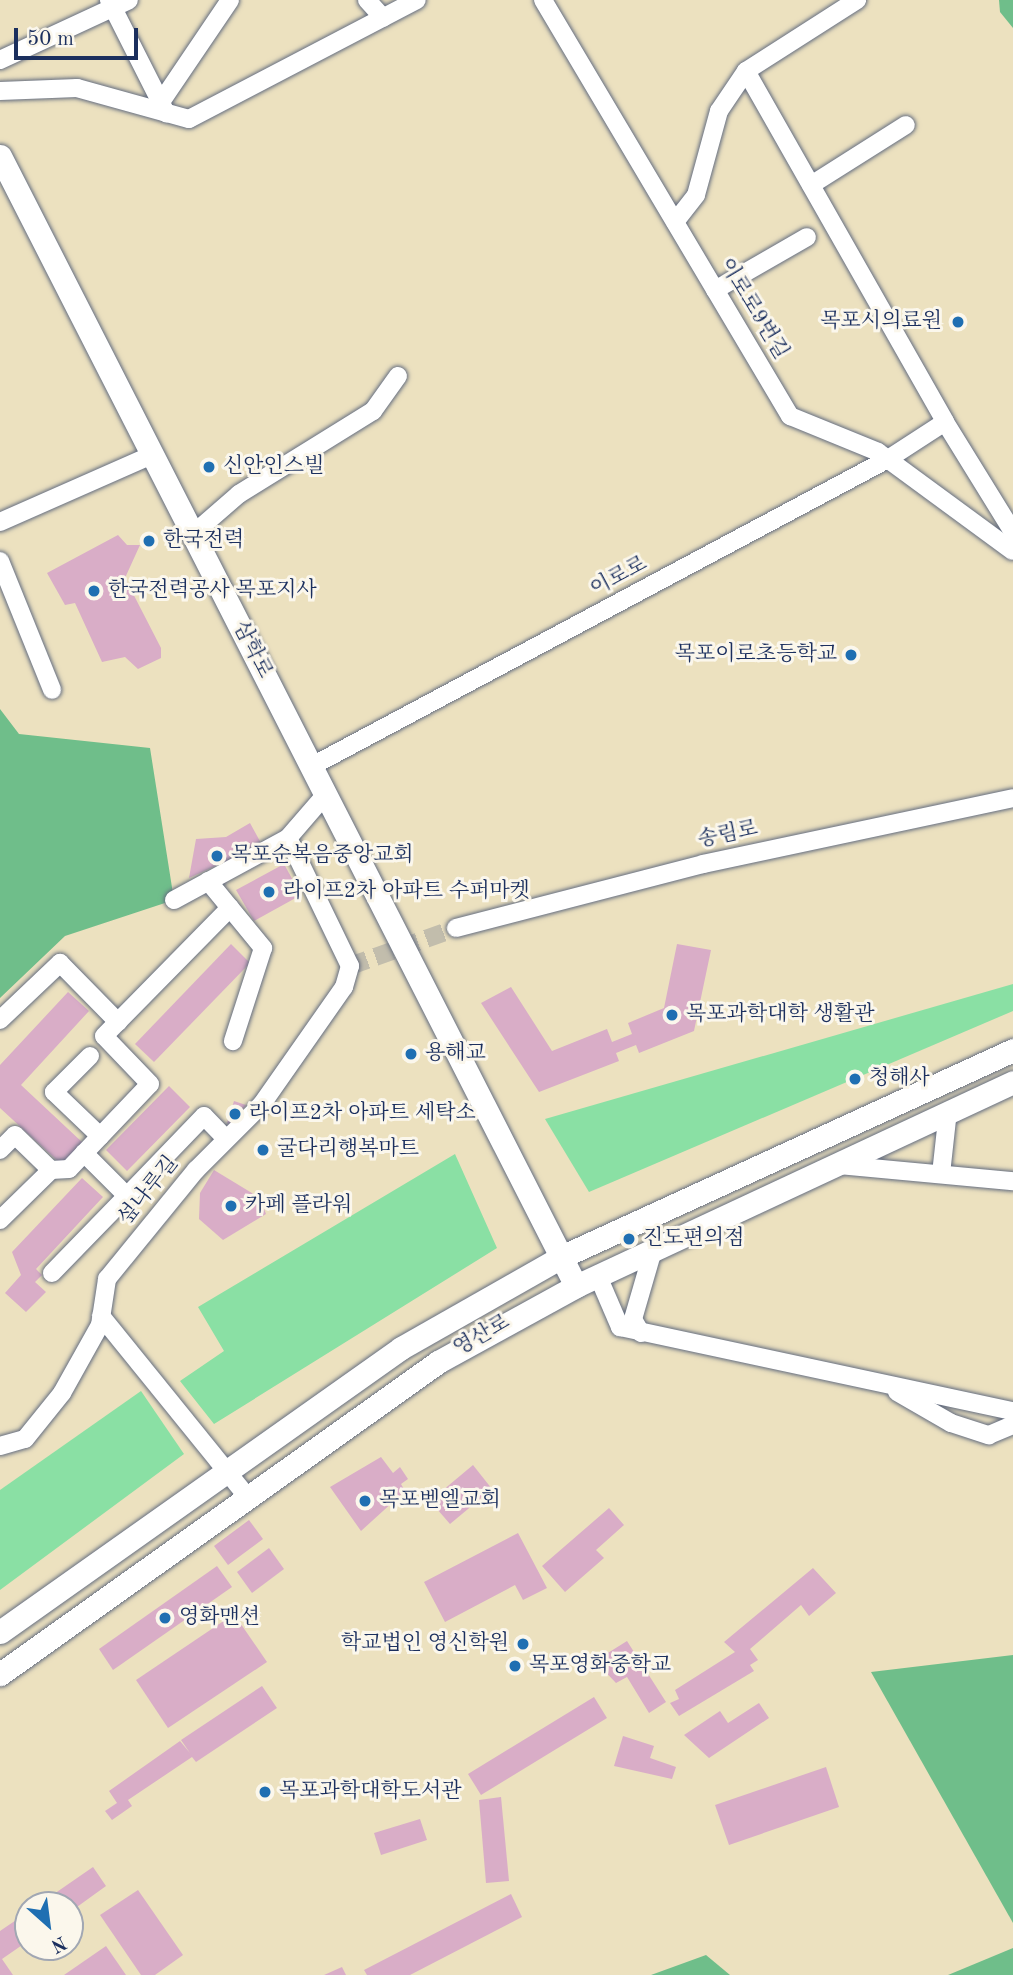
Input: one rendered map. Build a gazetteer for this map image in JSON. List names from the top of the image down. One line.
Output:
{"streets":{"street":["이로로9번길","이로로","삼학로","송림로","섶나루길","영산로"]},"crossings":[["이로로9번길","이로로"],["이로로","삼학로"],["삼학로","영산로"]],"places":["목포시의료원","신안인스빌","한국전력","한국전력공사 목포지사","목포이로초등학교","목포순복음중앙교회","라이프2차 아파트 수퍼마켓","목포과학대학 생활관","용해교","청해사","라이프2차 아파트 세탁소","굴다리행복마트","카페 플라워","진도편의점","목포벧엘교회","영화맨션","학교법인 영신학원","목포영화중학교","목포과학대학도서관"],"scale_bar":"50 m","north":"bottom right"}
